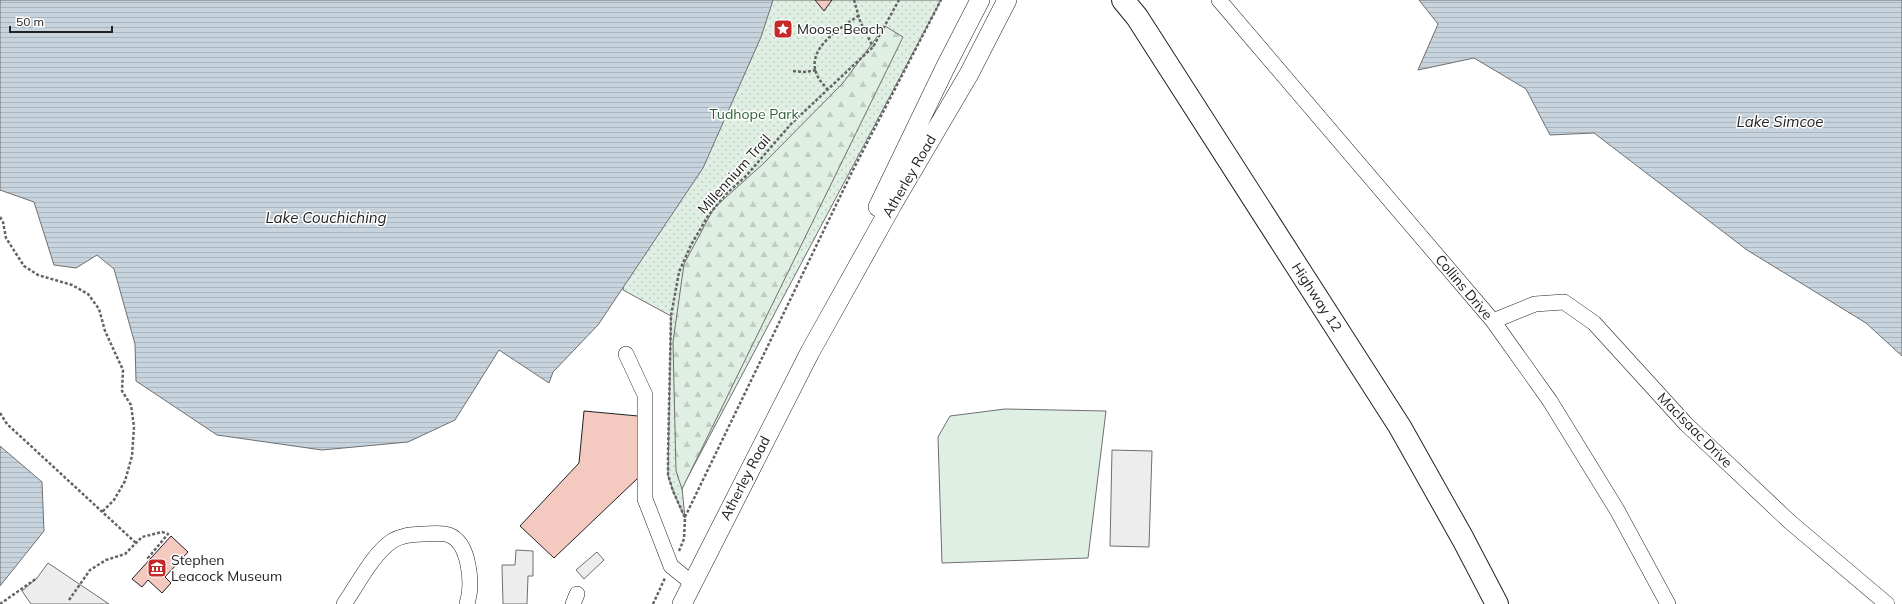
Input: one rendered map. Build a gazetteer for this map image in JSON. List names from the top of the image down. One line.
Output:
{"streets":{"highway":["Highway 12"],"main road":["Atherley Road"],"street":["Collins Drive","MacIsaac Drive"],"path":["Millennium Trail"]},"crossings":[["Collins Drive","MacIsaac Drive"]],"water":["Lake Simcoe","Lake Couchiching"],"parks":["Tudhope Park"],"places":{"place":["Moose Beach"],"museum":["Stephen Leacock Museum"]},"scale_bar":"50 m"}
